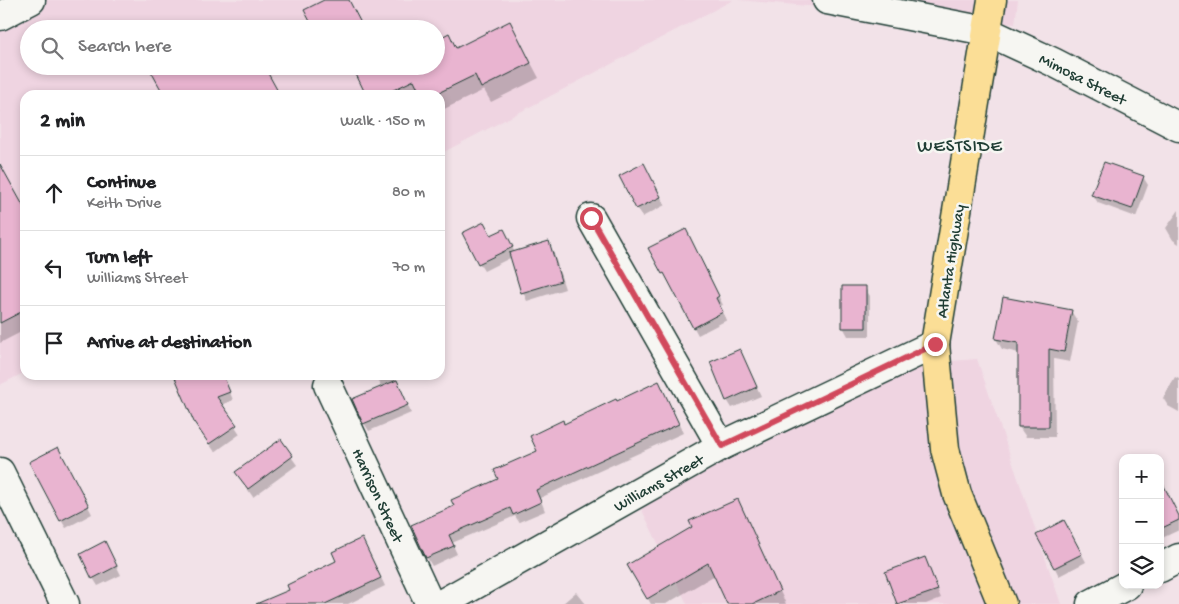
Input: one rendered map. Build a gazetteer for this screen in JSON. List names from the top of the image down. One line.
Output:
{"streets":{"main road":["Atlanta Highway"],"street":["Mimosa Street","Williams Street","Harrison Street"]},"crossings":[["Mimosa Street","Atlanta Highway"],["Atlanta Highway","Williams Street"]],"districts":["WESTSIDE"],"page":{"search":"Search here","heading":["2 min","Walk · 150 m"],"list":[["Continue","Keith Drive","80 m"],["Turn left","Williams Street","70 m"],"Arrive at destination"],"map_buttons":["+","−"]}}
